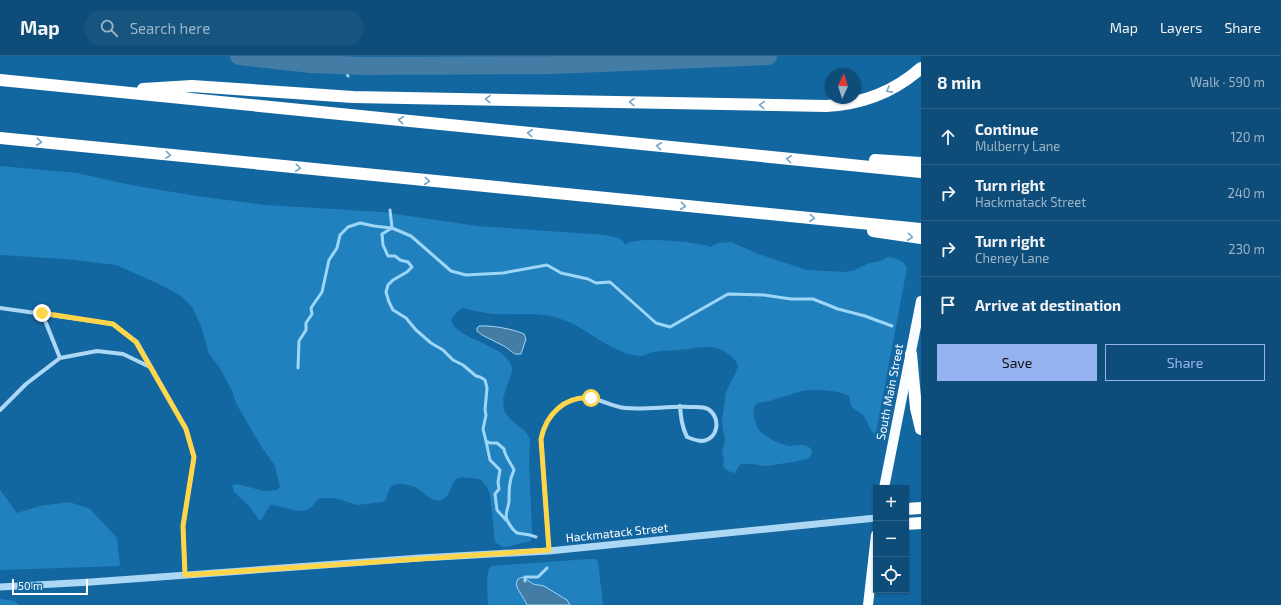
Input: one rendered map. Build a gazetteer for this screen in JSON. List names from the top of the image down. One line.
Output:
{"streets":{"main road":["South Main Street"],"street":["Hackmatack Street"]},"scale_bar":"50 m","north":"top","page":{"header":"Map","search":"Search here","nav":["Map","Layers","Share"],"heading":["8 min","Walk · 590 m"],"list":[["Continue","Mulberry Lane","120 m"],["Turn right","Hackmatack Street","240 m"],["Turn right","Cheney Lane","230 m"],"Arrive at destination"],"buttons":["Save","Share"],"map_buttons":["+","−"],"scale":"50 m"}}
